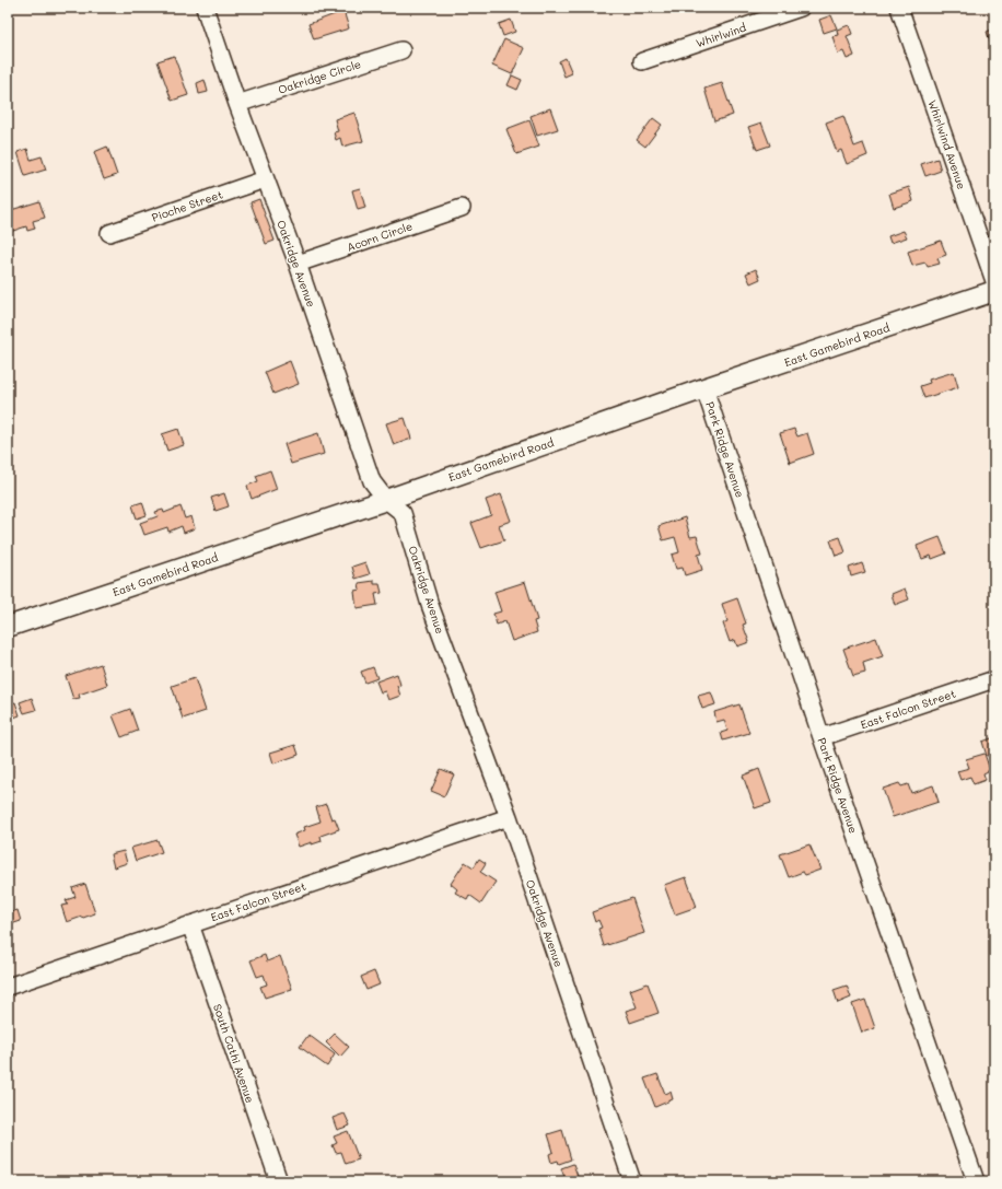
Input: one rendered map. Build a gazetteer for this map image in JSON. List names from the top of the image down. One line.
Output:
{"streets":{"main road":["East Gamebird Road"],"street":["Whirlwind","Oakridge Circle","Whirlwind Avenue","Pioche Street","Acorn Circle","Oakridge Avenue","Park Ridge Avenue","East Falcon Street","South Cathi Avenue"]},"crossings":[["Oakridge Circle","Oakridge Avenue"],["Pioche Street","Oakridge Avenue"],["Acorn Circle","Oakridge Avenue"],["Oakridge Avenue","East Gamebird Road"],["Oakridge Avenue","East Falcon Street"],["East Gamebird Road","Park Ridge Avenue"],["Park Ridge Avenue","East Falcon Street"],["East Falcon Street","South Cathi Avenue"]]}
